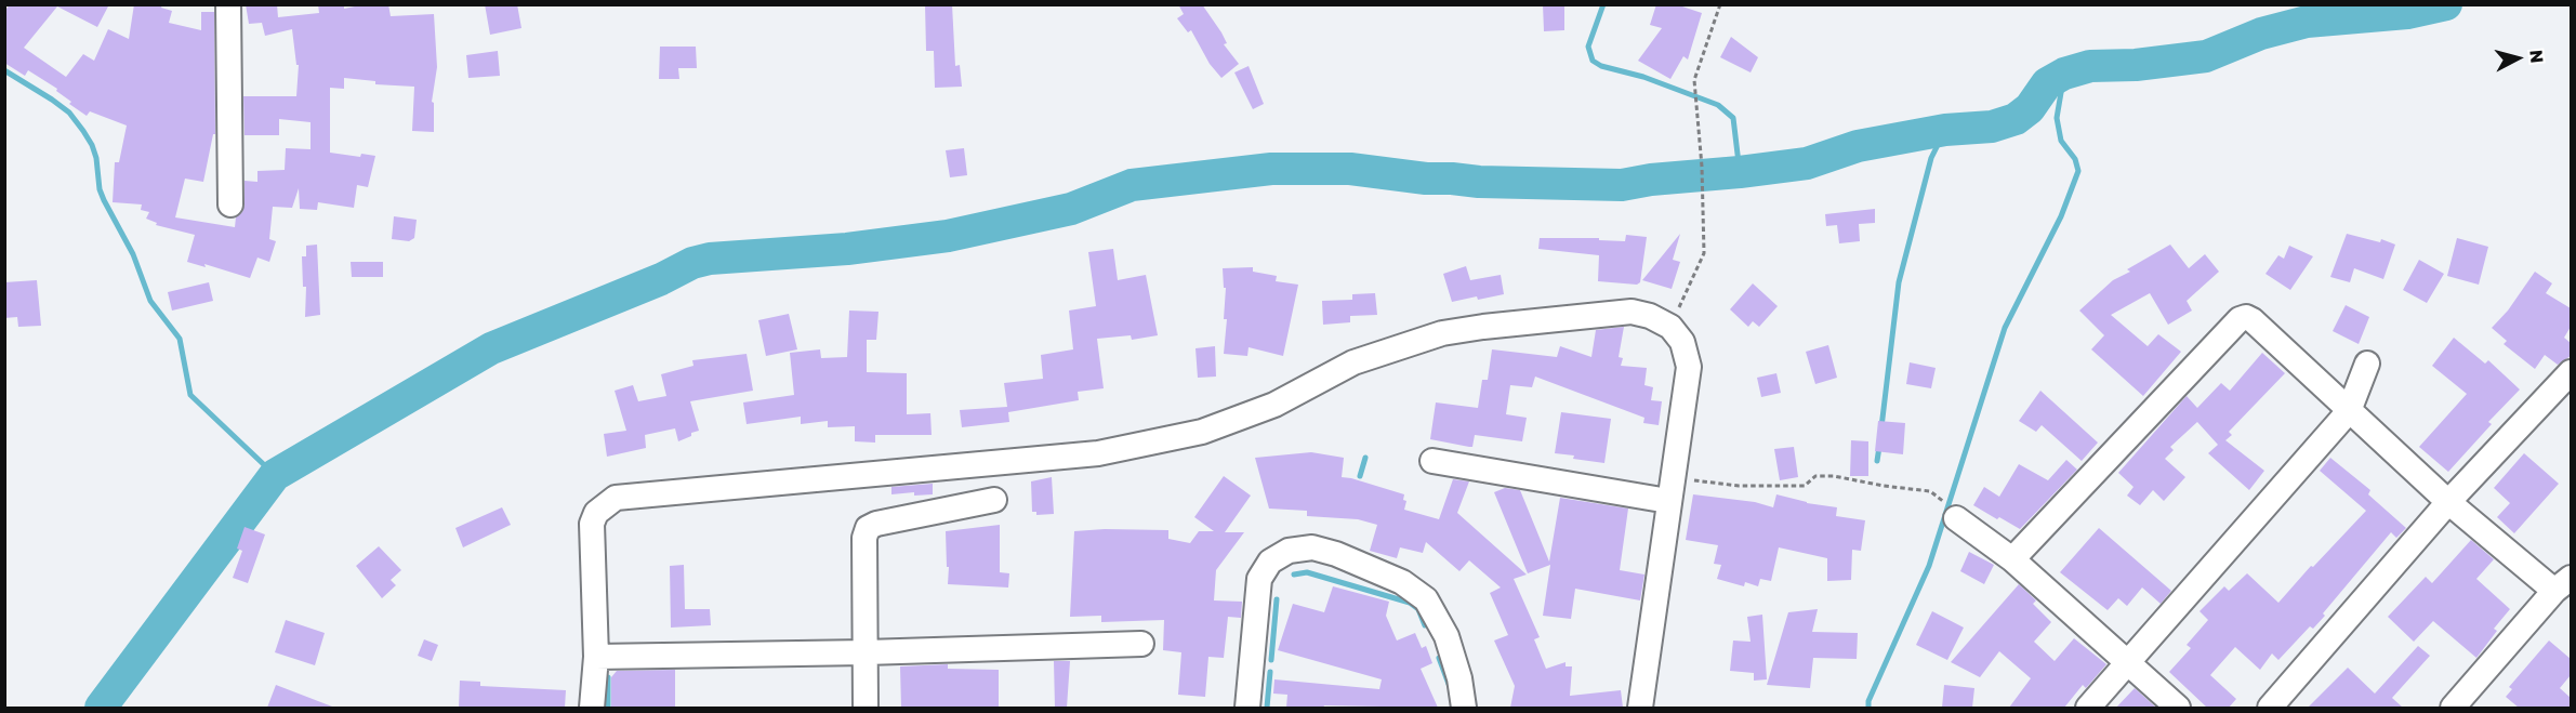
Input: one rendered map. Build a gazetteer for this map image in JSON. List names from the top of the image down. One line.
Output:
{"north":"right"}
